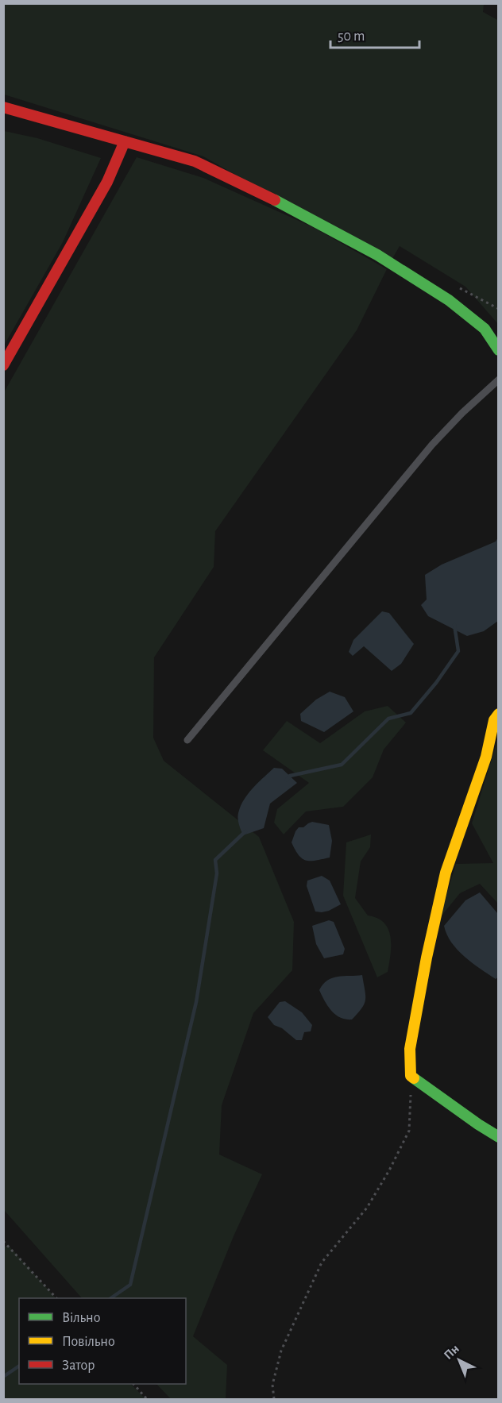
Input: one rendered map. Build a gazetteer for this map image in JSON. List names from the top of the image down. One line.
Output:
{"legend":["Вільно","Повільно","Затор"],"scale_bar":"50 m","north":"top left"}
